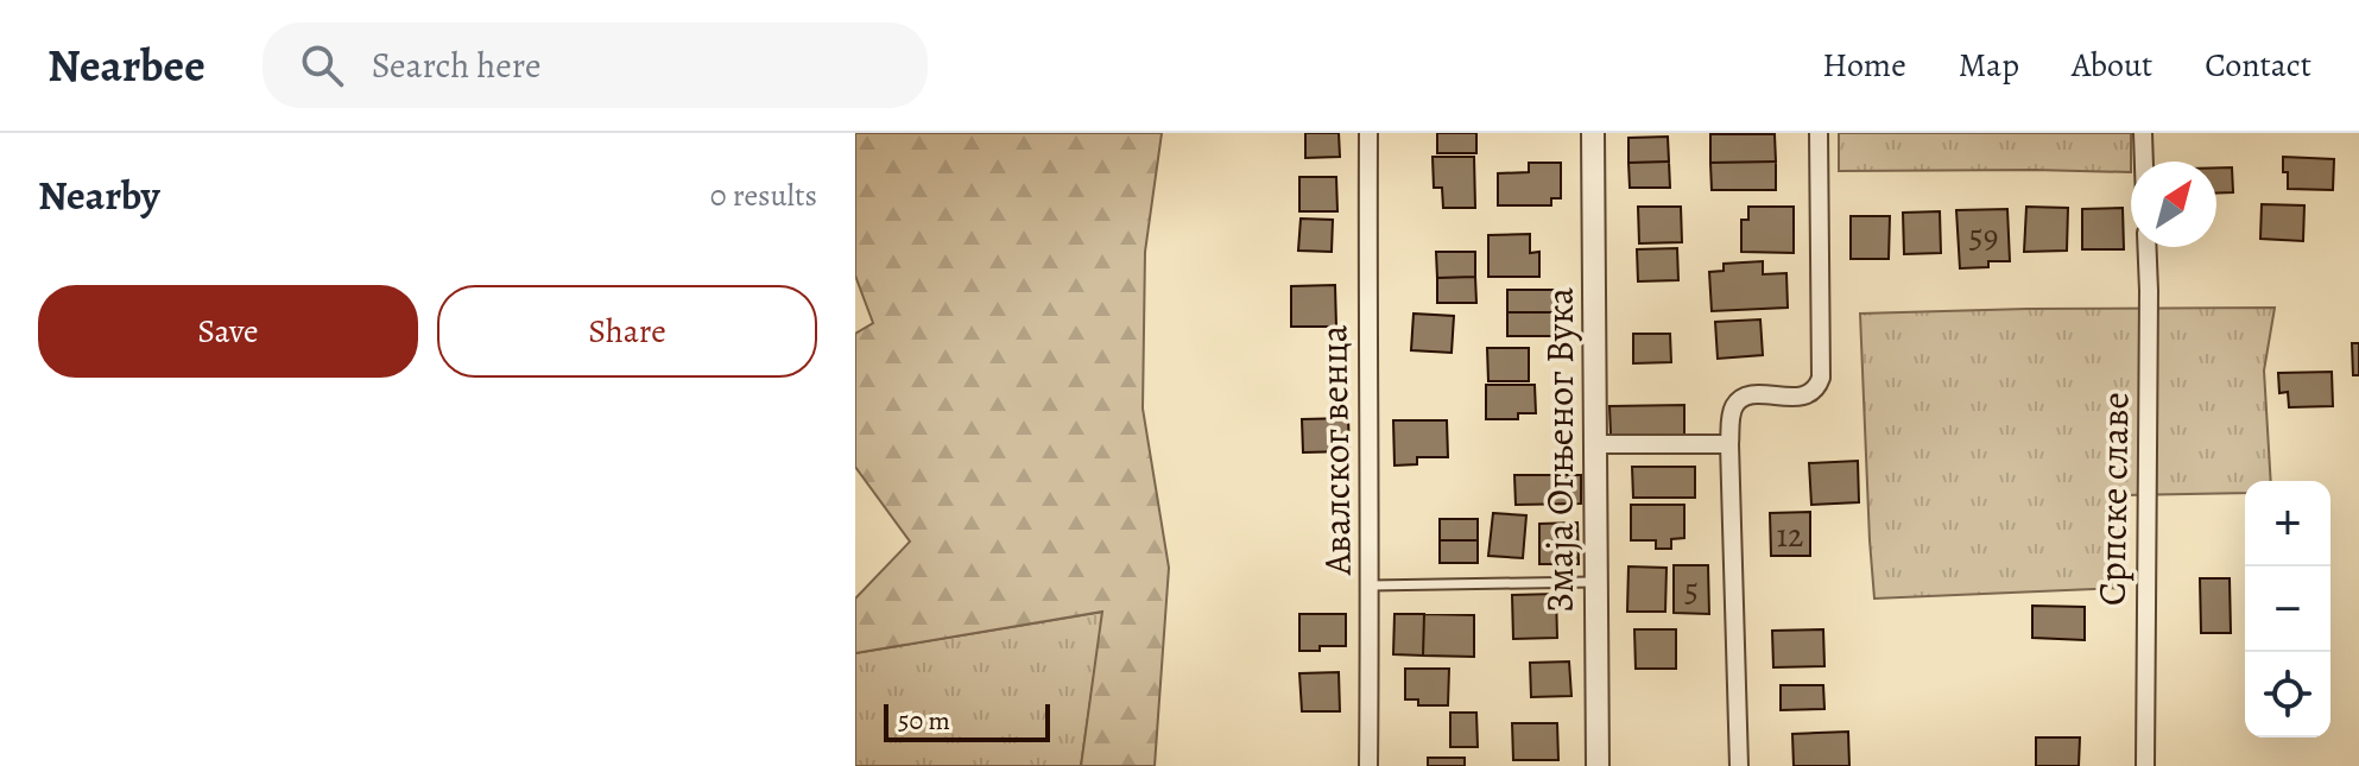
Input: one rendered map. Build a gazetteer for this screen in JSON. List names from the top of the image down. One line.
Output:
{"streets":{"street":["Авалског венца","Змаја Огњеног Вука","Српске славе"]},"house_numbers":["59","12","5"],"scale_bar":"50 m","north":"top right","page":{"header":"Nearbee","search":"Search here","nav":["Home","Map","About","Contact"],"heading":["Nearby","0 results"],"buttons":["Save","Share"],"map_buttons":["+","−"],"scale":"50 m"}}
